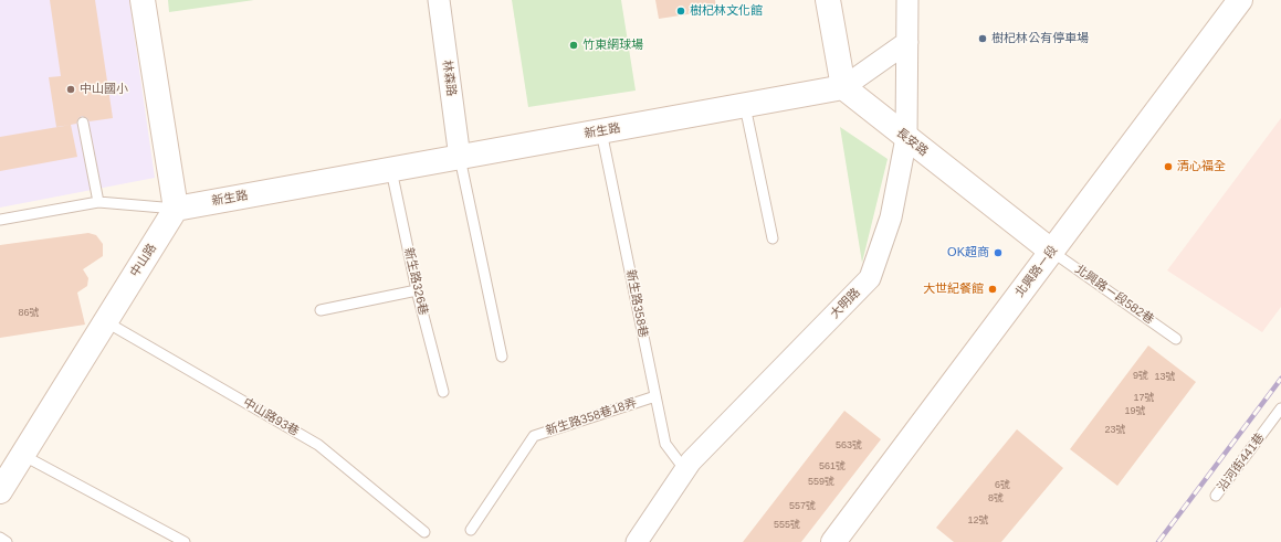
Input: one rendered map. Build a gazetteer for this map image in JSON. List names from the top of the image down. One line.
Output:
{"streets":{"street":["林森路","新生路","長安路","中山路","北興路ㄧ段","大明路"],"lane":["新生路326巷","北興路ㄧ段582巷","新生路358巷","中山路93巷","新生路358巷18弄","沿河街441巷"]},"crossings":[["林森路","新生路"],["新生路","長安路"],["新生路","中山路"],["新生路","新生路326巷"],["新生路","新生路358巷"],["新生路","大明路"],["長安路","北興路ㄧ段"],["長安路","北興路ㄧ段582巷"],["長安路","大明路"],["中山路","中山路93巷"],["北興路ㄧ段","北興路ㄧ段582巷"],["新生路358巷","大明路"],["新生路358巷","新生路358巷18弄"]],"places":["樹杞林文化館","樹杞林公有停車場","竹東網球場","中山國小","清心福全","OK超商","大世紀餐館"],"house_numbers":["86號","9號","13號","17號","19號","23號","563號","561號","559號","6號","8號","557號","12號","555號"]}
